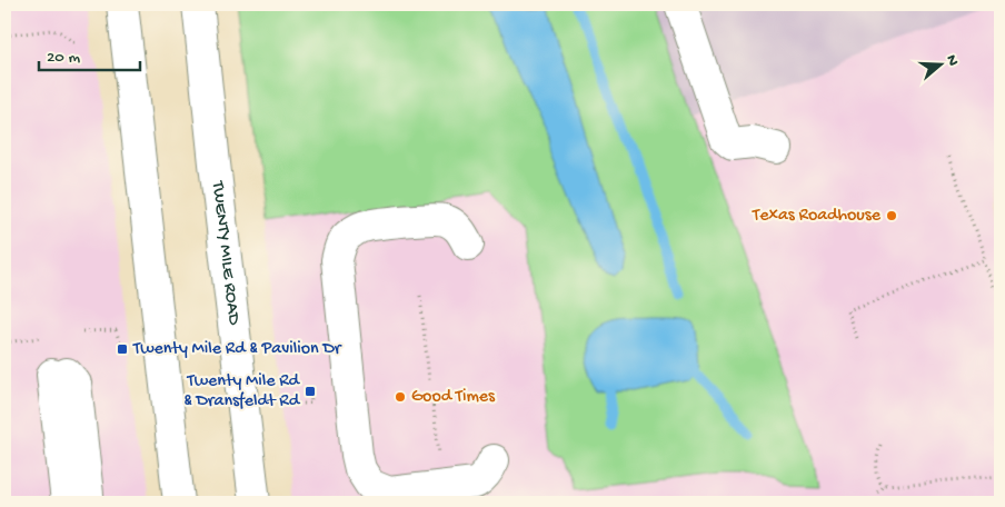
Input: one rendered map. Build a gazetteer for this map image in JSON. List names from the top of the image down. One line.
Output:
{"streets":{"main road":["TWENTY MILE ROAD"]},"places":{"other":["Texas Roadhouse","Good Times"],"transit":["Twenty Mile Rd & Pavilion Dr","Twenty Mile Rd & Dransfeldt Rd"]},"scale_bar":"20 m","north":"right"}
